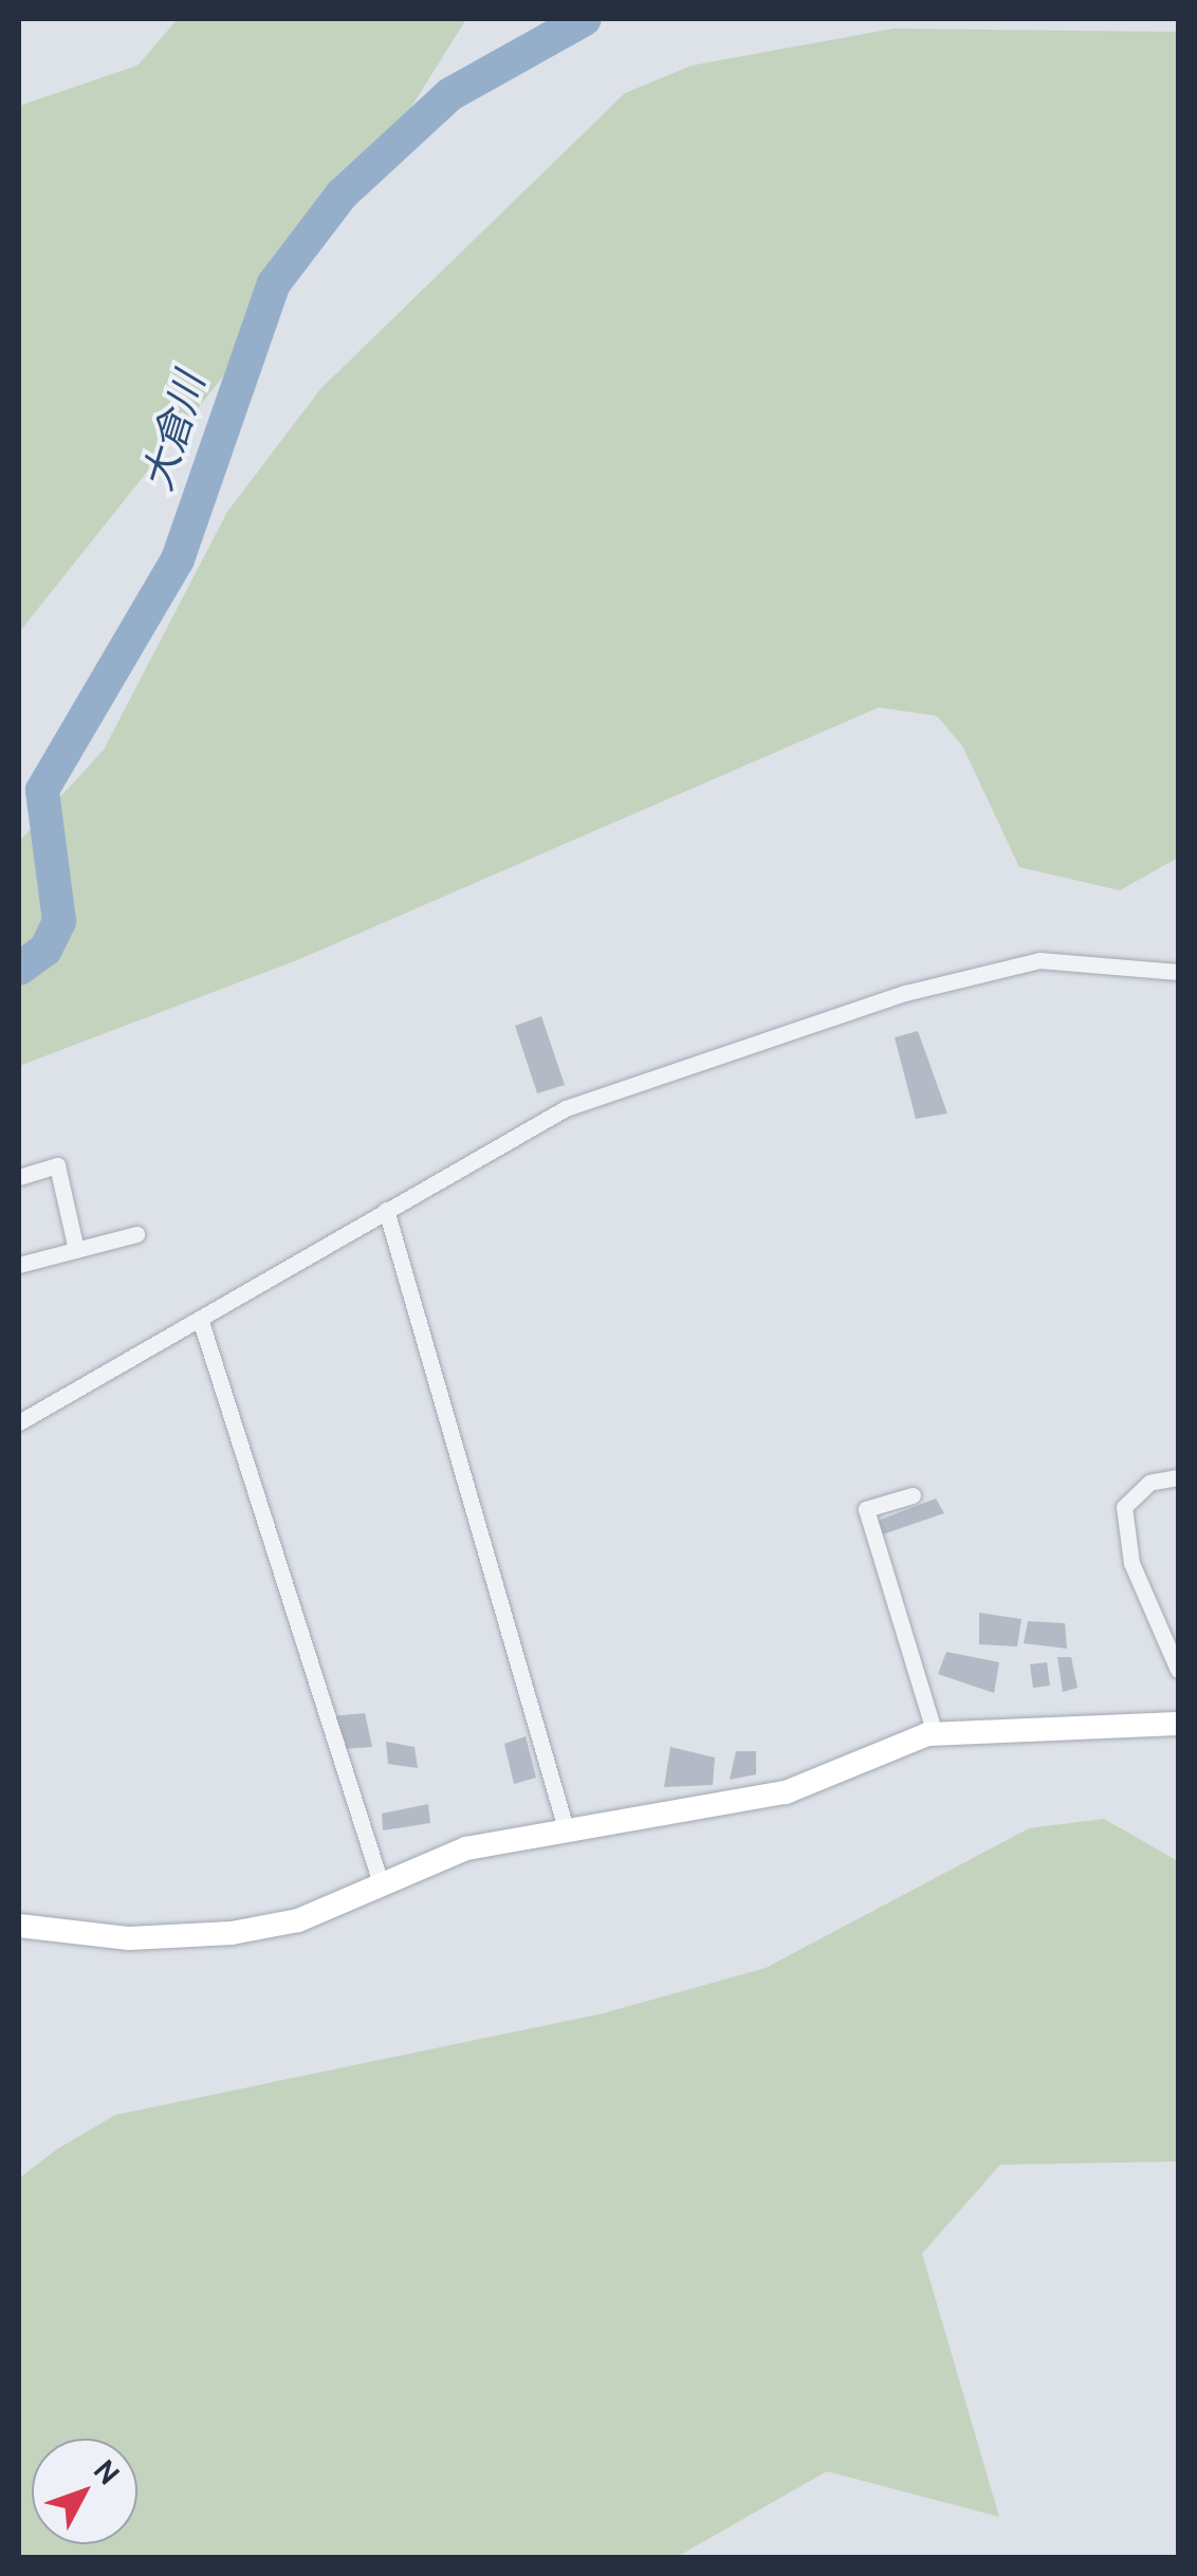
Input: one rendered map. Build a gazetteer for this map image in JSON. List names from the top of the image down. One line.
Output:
{"water":["大倉川"],"north":"top right"}
